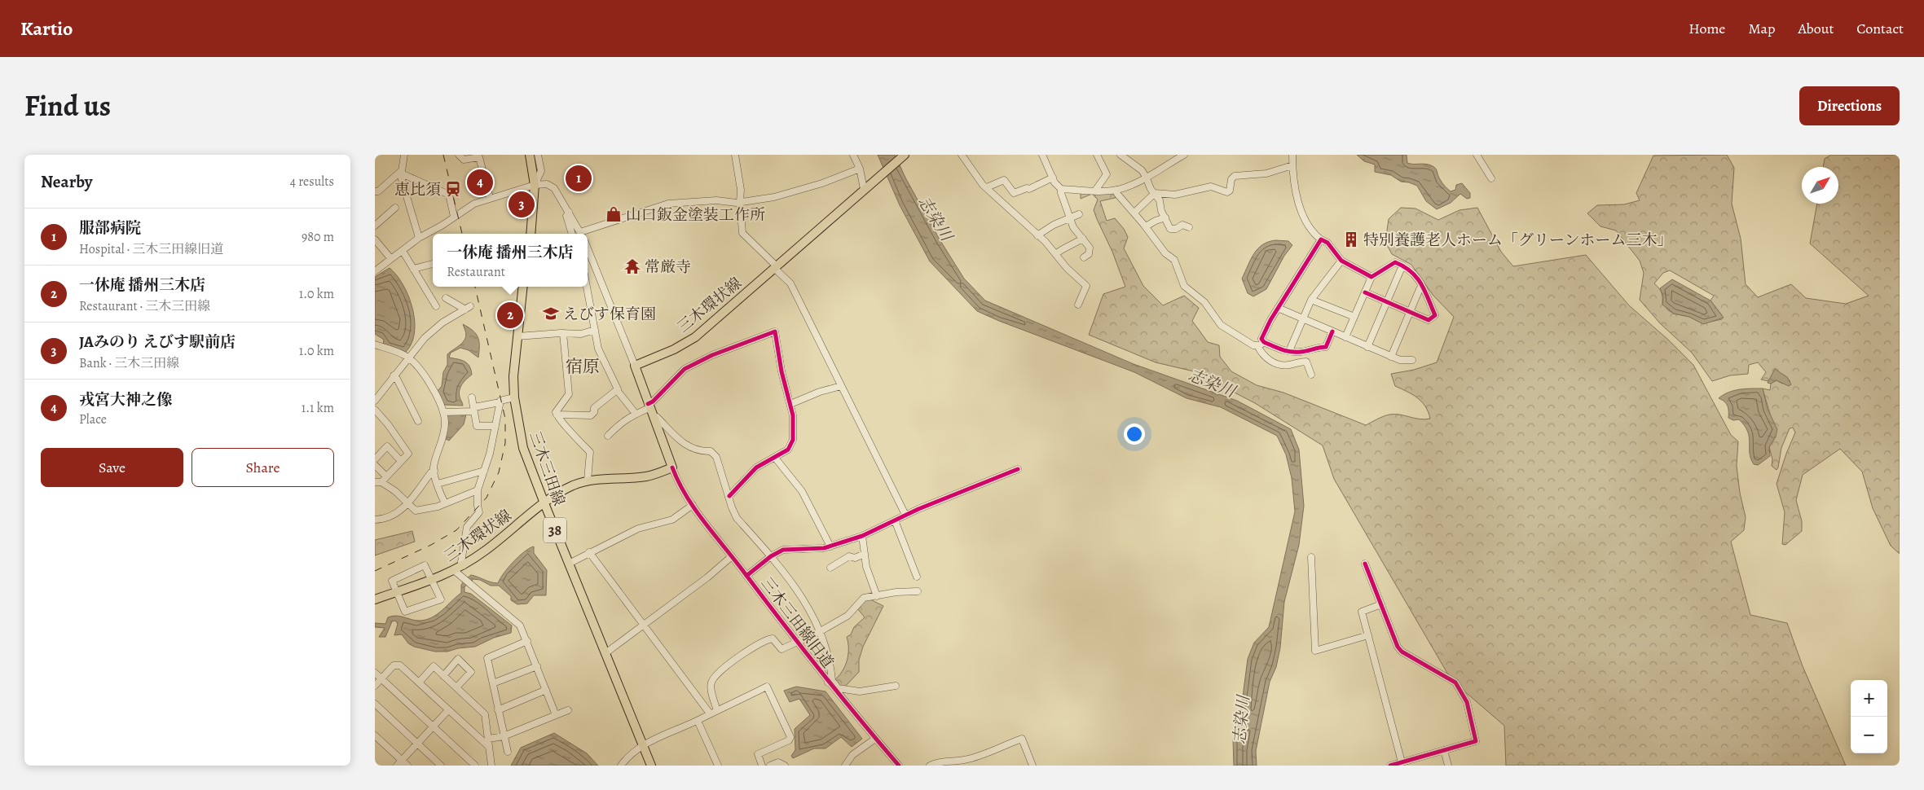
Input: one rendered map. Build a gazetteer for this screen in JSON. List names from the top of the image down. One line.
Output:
{"streets":{"main road":["三木環状線","三木三田線","38"],"street":["三木三田線旧道"]},"crossings":[["三木環状線","三木三田線"],["三木環状線","三木三田線旧道"]],"districts":["宿原"],"water":["志染川"],"places":{"station":["恵比須"],"shop":["山口鈑金塗装工作所"],"building":["特別養護老人ホーム「グリーンホーム三木」"],"temple":["常厳寺"],"school or university":["えびす保育園"]},"north":"top right","page":{"header":"Kartio","nav":["Home","Map","About","Contact"],"title":"Find us","buttons":["Directions",["Save","Share"]],"heading":["Nearby","4 results"],"pins":["1","4","3","2"],"list":[{"mark":"1","name":"服部病院","note":"Hospital · 三木三田線旧道","value":"980 m"},{"mark":"2","name":"一休庵 播州三木店","note":"Restaurant · 三木三田線","value":"1.0 km"},{"mark":"3","name":"JAみのり えびす駅前店","note":"Bank · 三木三田線","value":"1.0 km"},{"mark":"4","name":"戎宮大神之像","note":"Place","value":"1.1 km"}],"popup":["一休庵 播州三木店","Restaurant"],"map_buttons":["+","−"]}}
